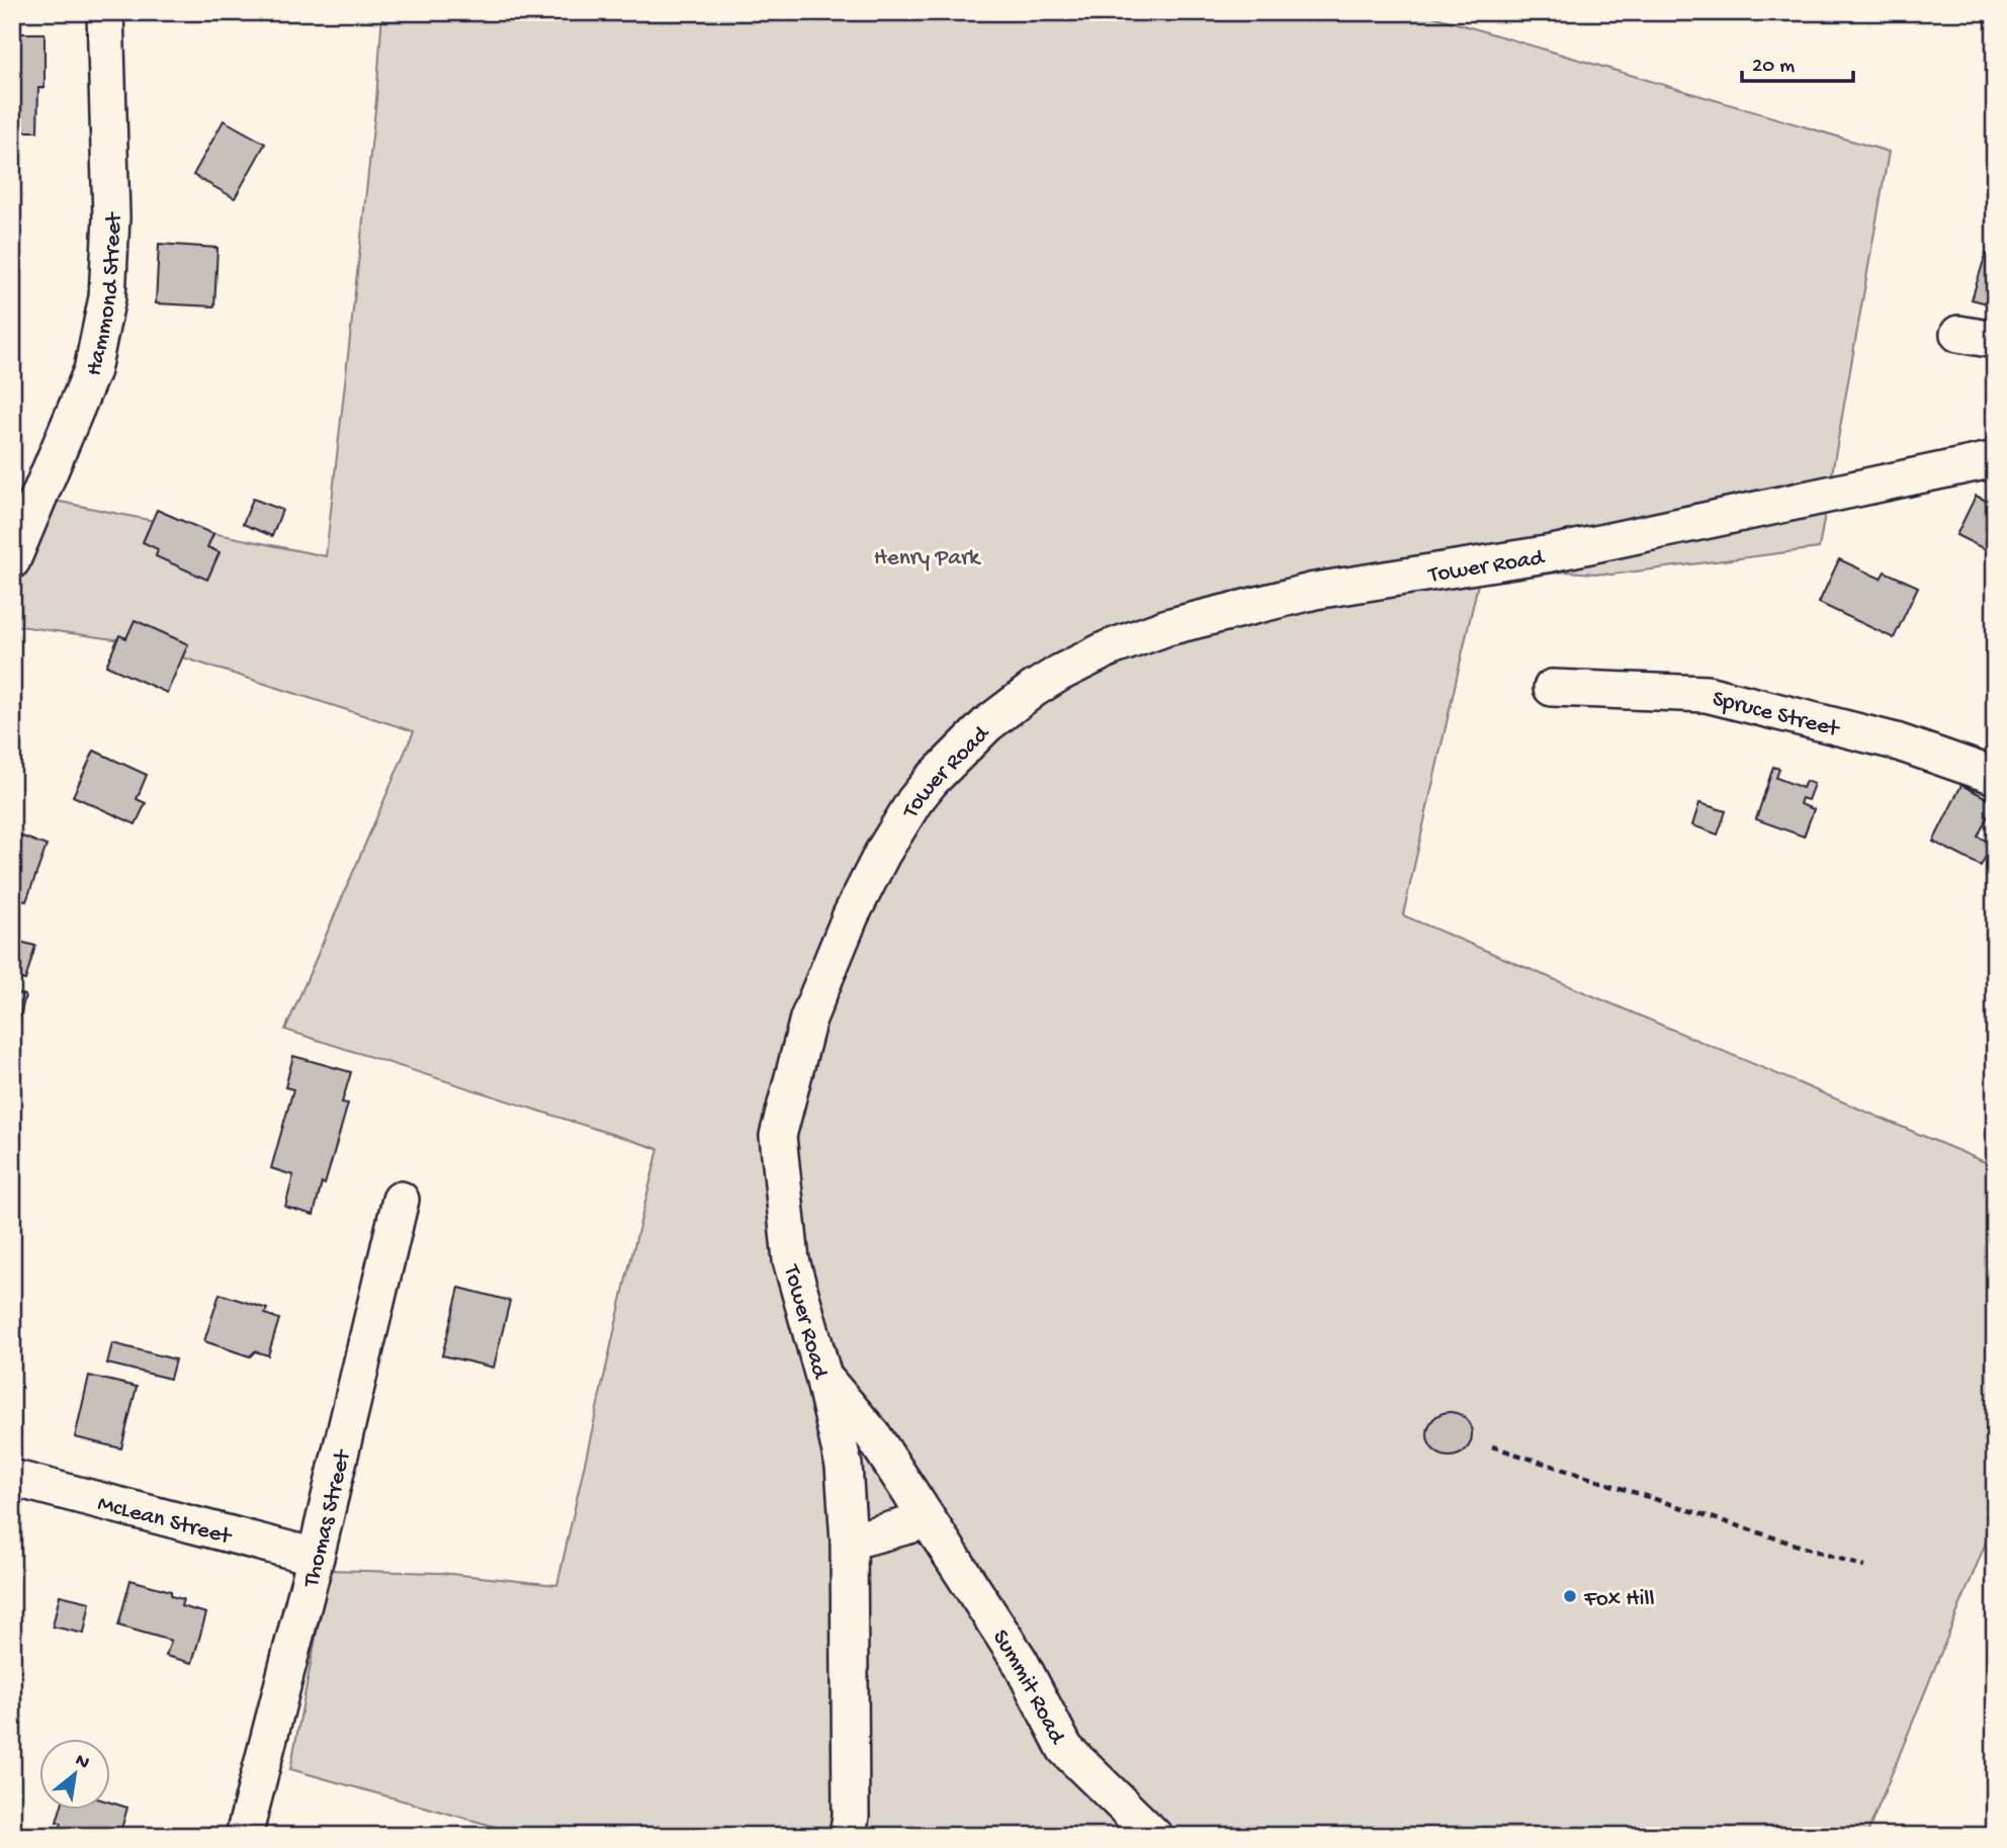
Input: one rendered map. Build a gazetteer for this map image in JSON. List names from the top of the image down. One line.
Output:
{"streets":{"street":["Hammond Street","Tower Road","Spruce Street","McLean Street","Thomas Street","Summit Road"]},"crossings":[["Tower Road","Summit Road"],["McLean Street","Thomas Street"]],"parks":["Henry Park"],"places":["Fox Hill"],"scale_bar":"20 m","north":"top right"}
